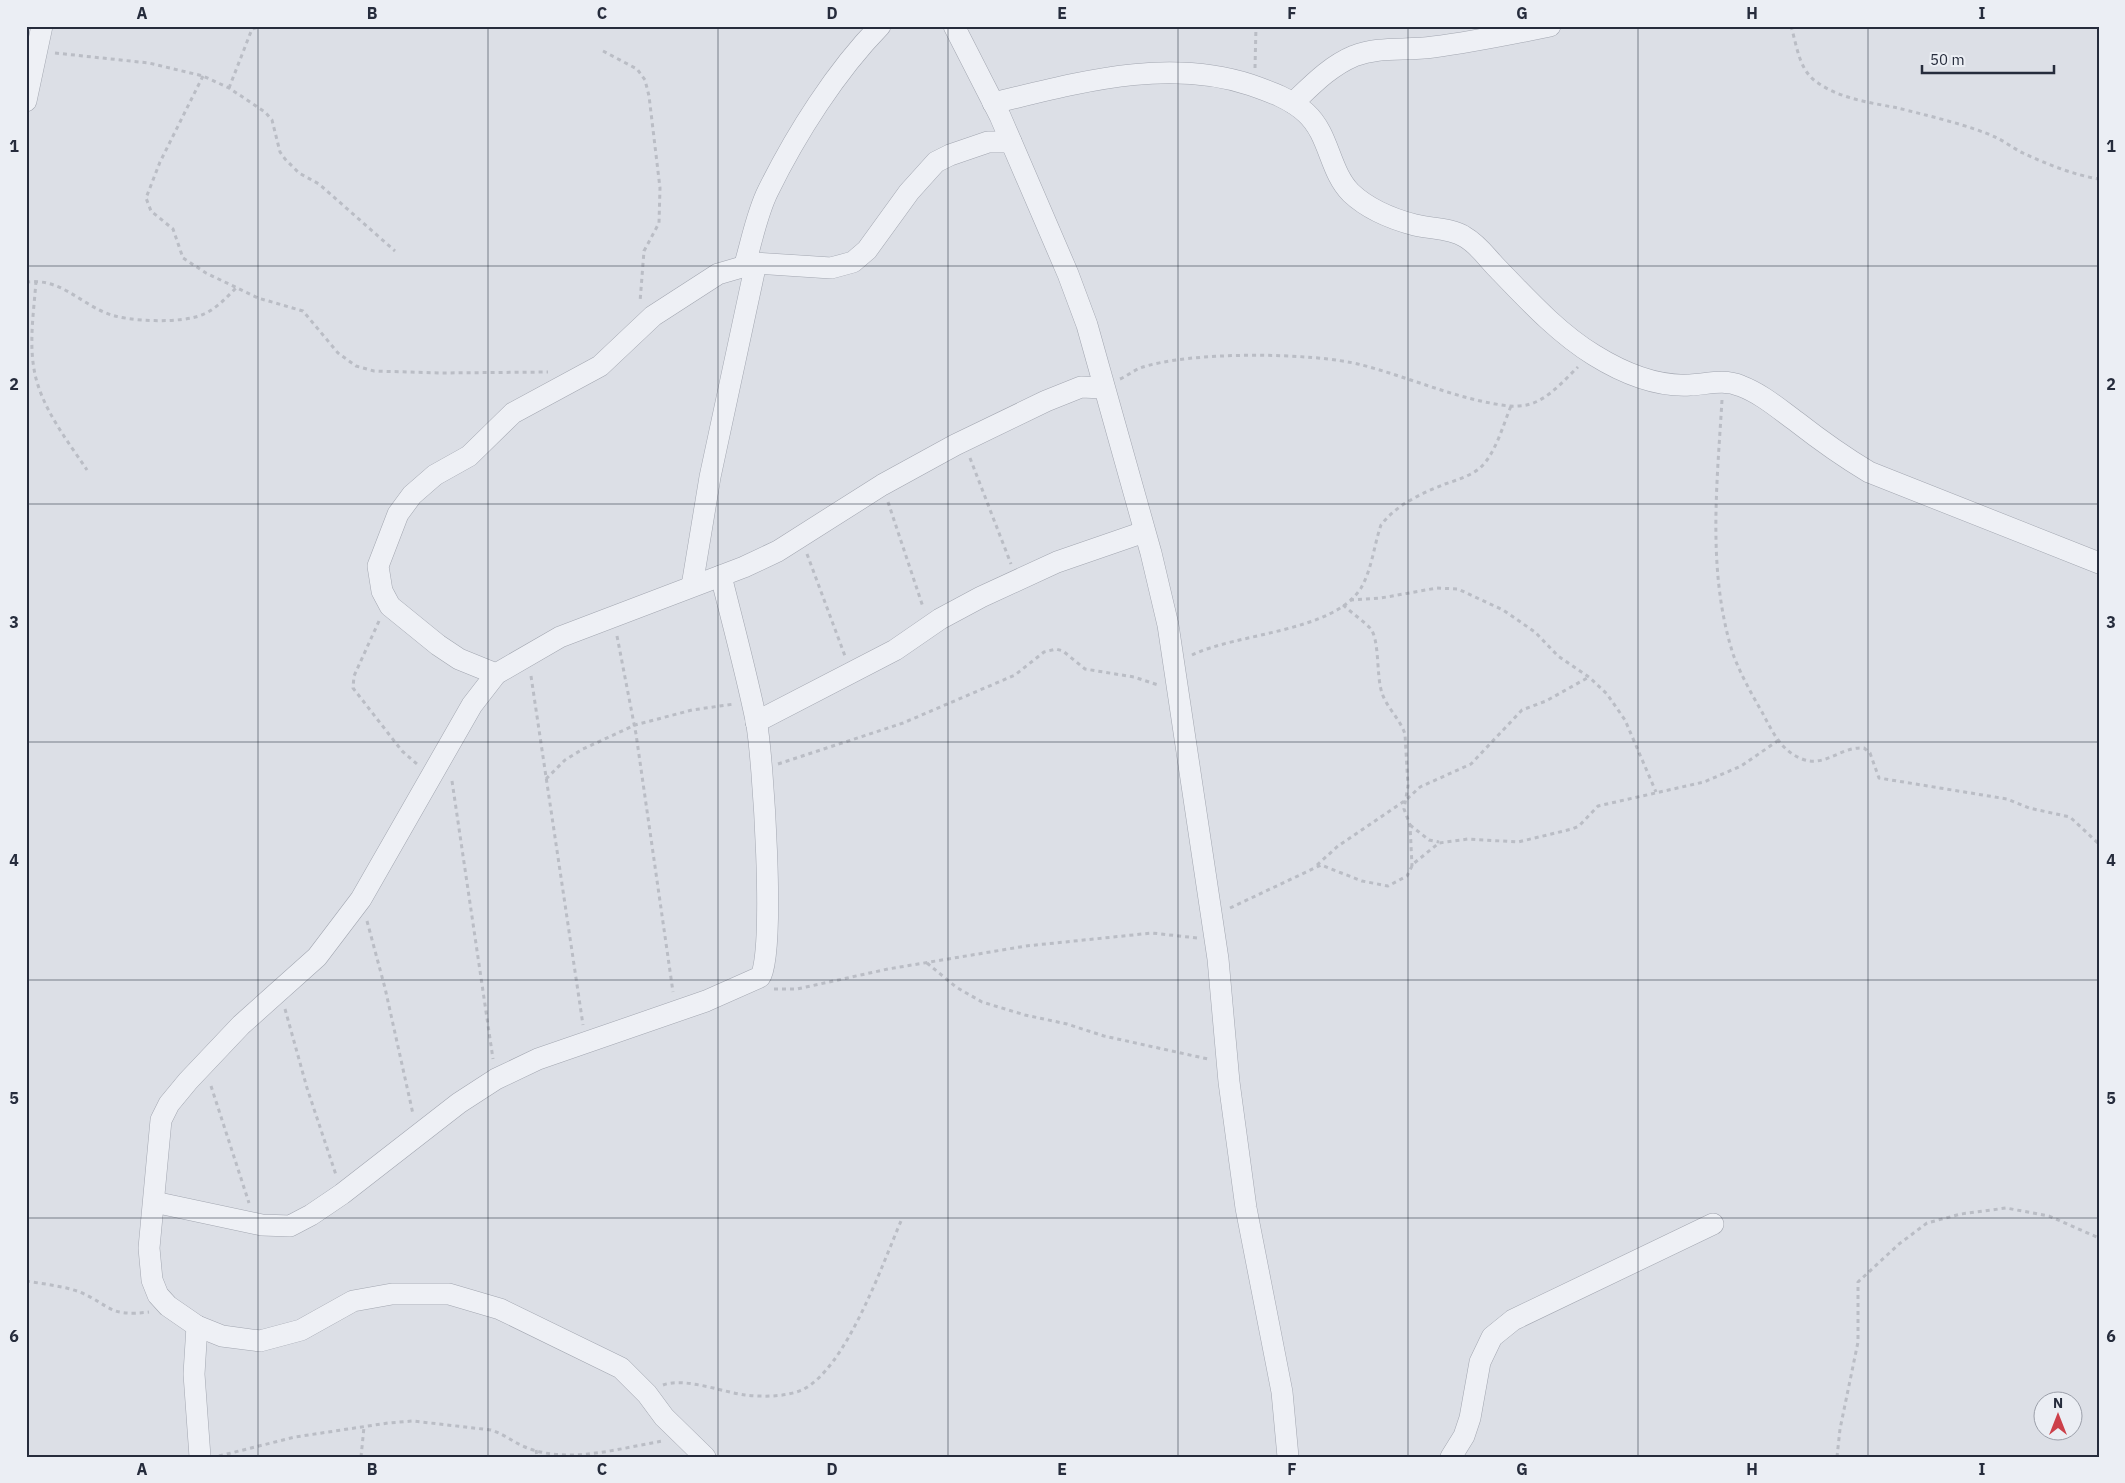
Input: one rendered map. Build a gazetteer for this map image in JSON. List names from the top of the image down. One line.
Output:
{"scale_bar":"50 m","north":"top","grid":{"columns":["A","B","C","D","E","F","G","H","I"],"rows":["1","2","3","4","5","6"]}}
